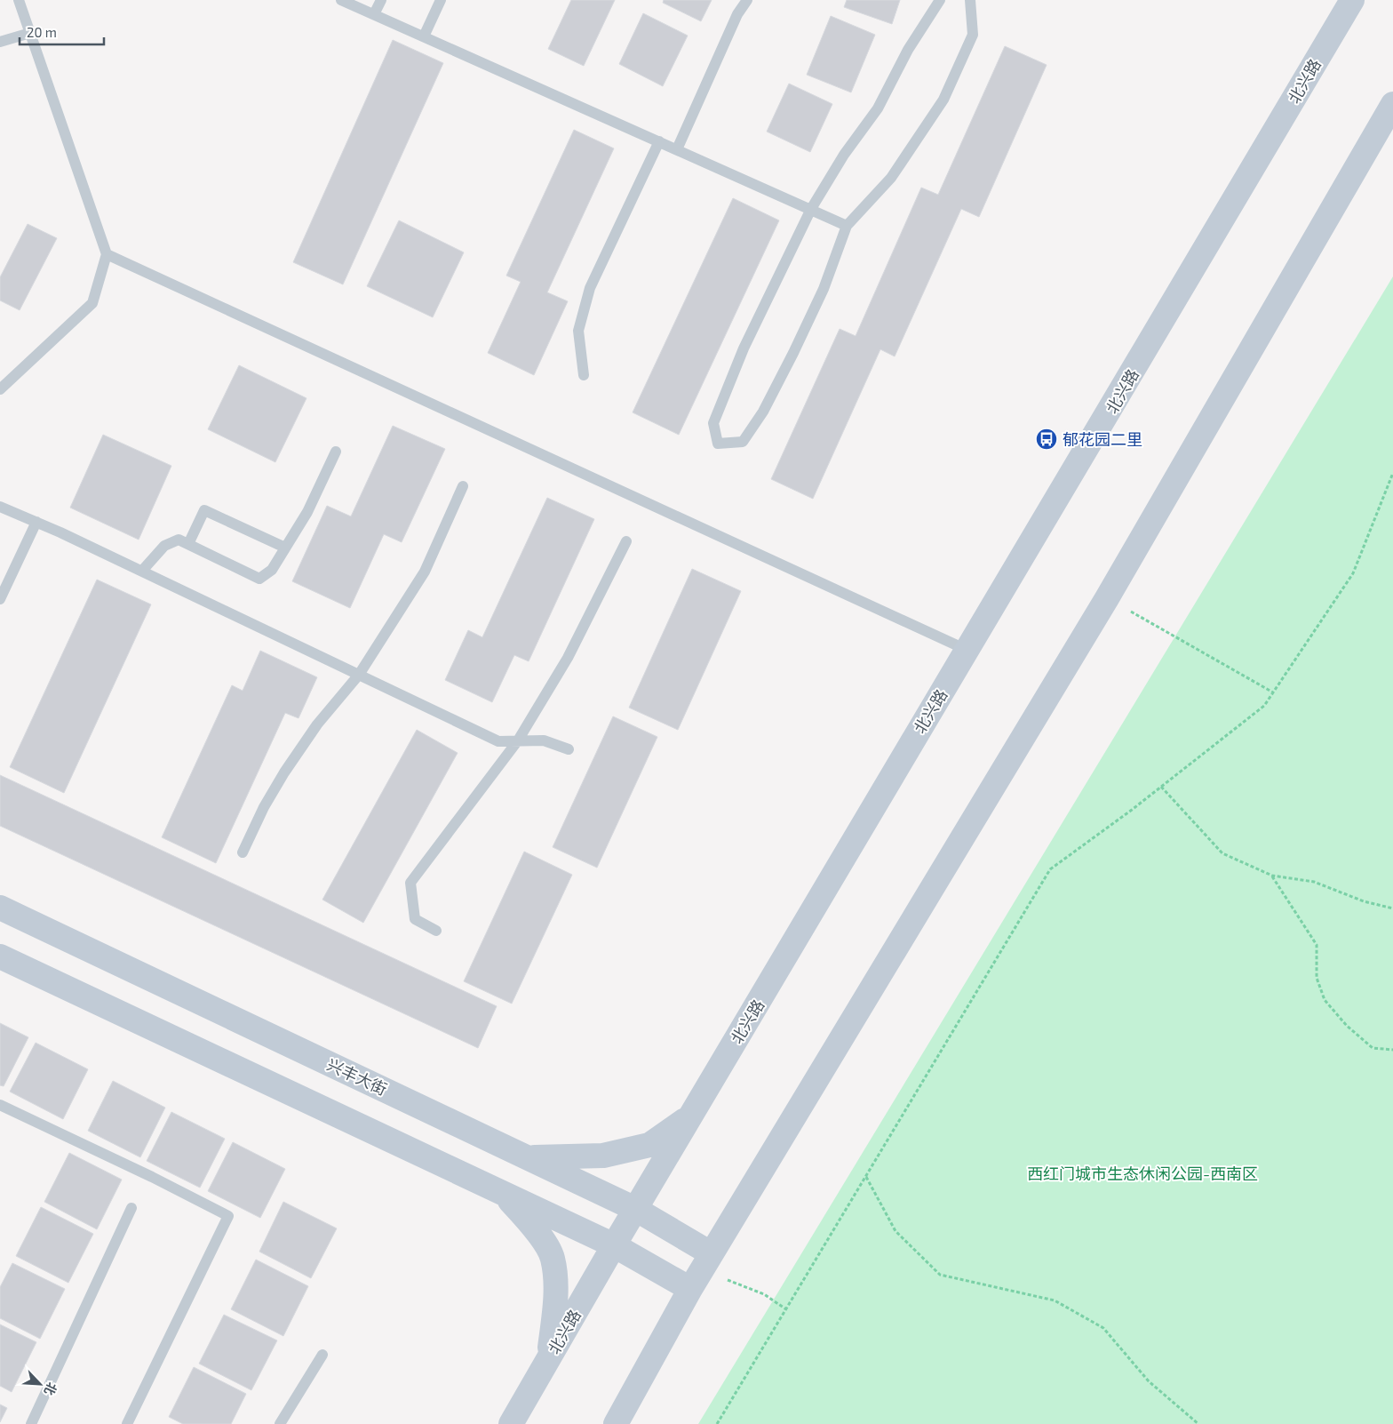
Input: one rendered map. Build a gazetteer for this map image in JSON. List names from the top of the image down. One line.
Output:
{"streets":{"main road":["北兴路","兴丰大街"]},"crossings":[["北兴路","兴丰大街"]],"parks":["西红门城市生态休闲公园-西南区"],"places":{"bus stop":["郁花园二里"]},"scale_bar":"20 m","north":"bottom right"}
